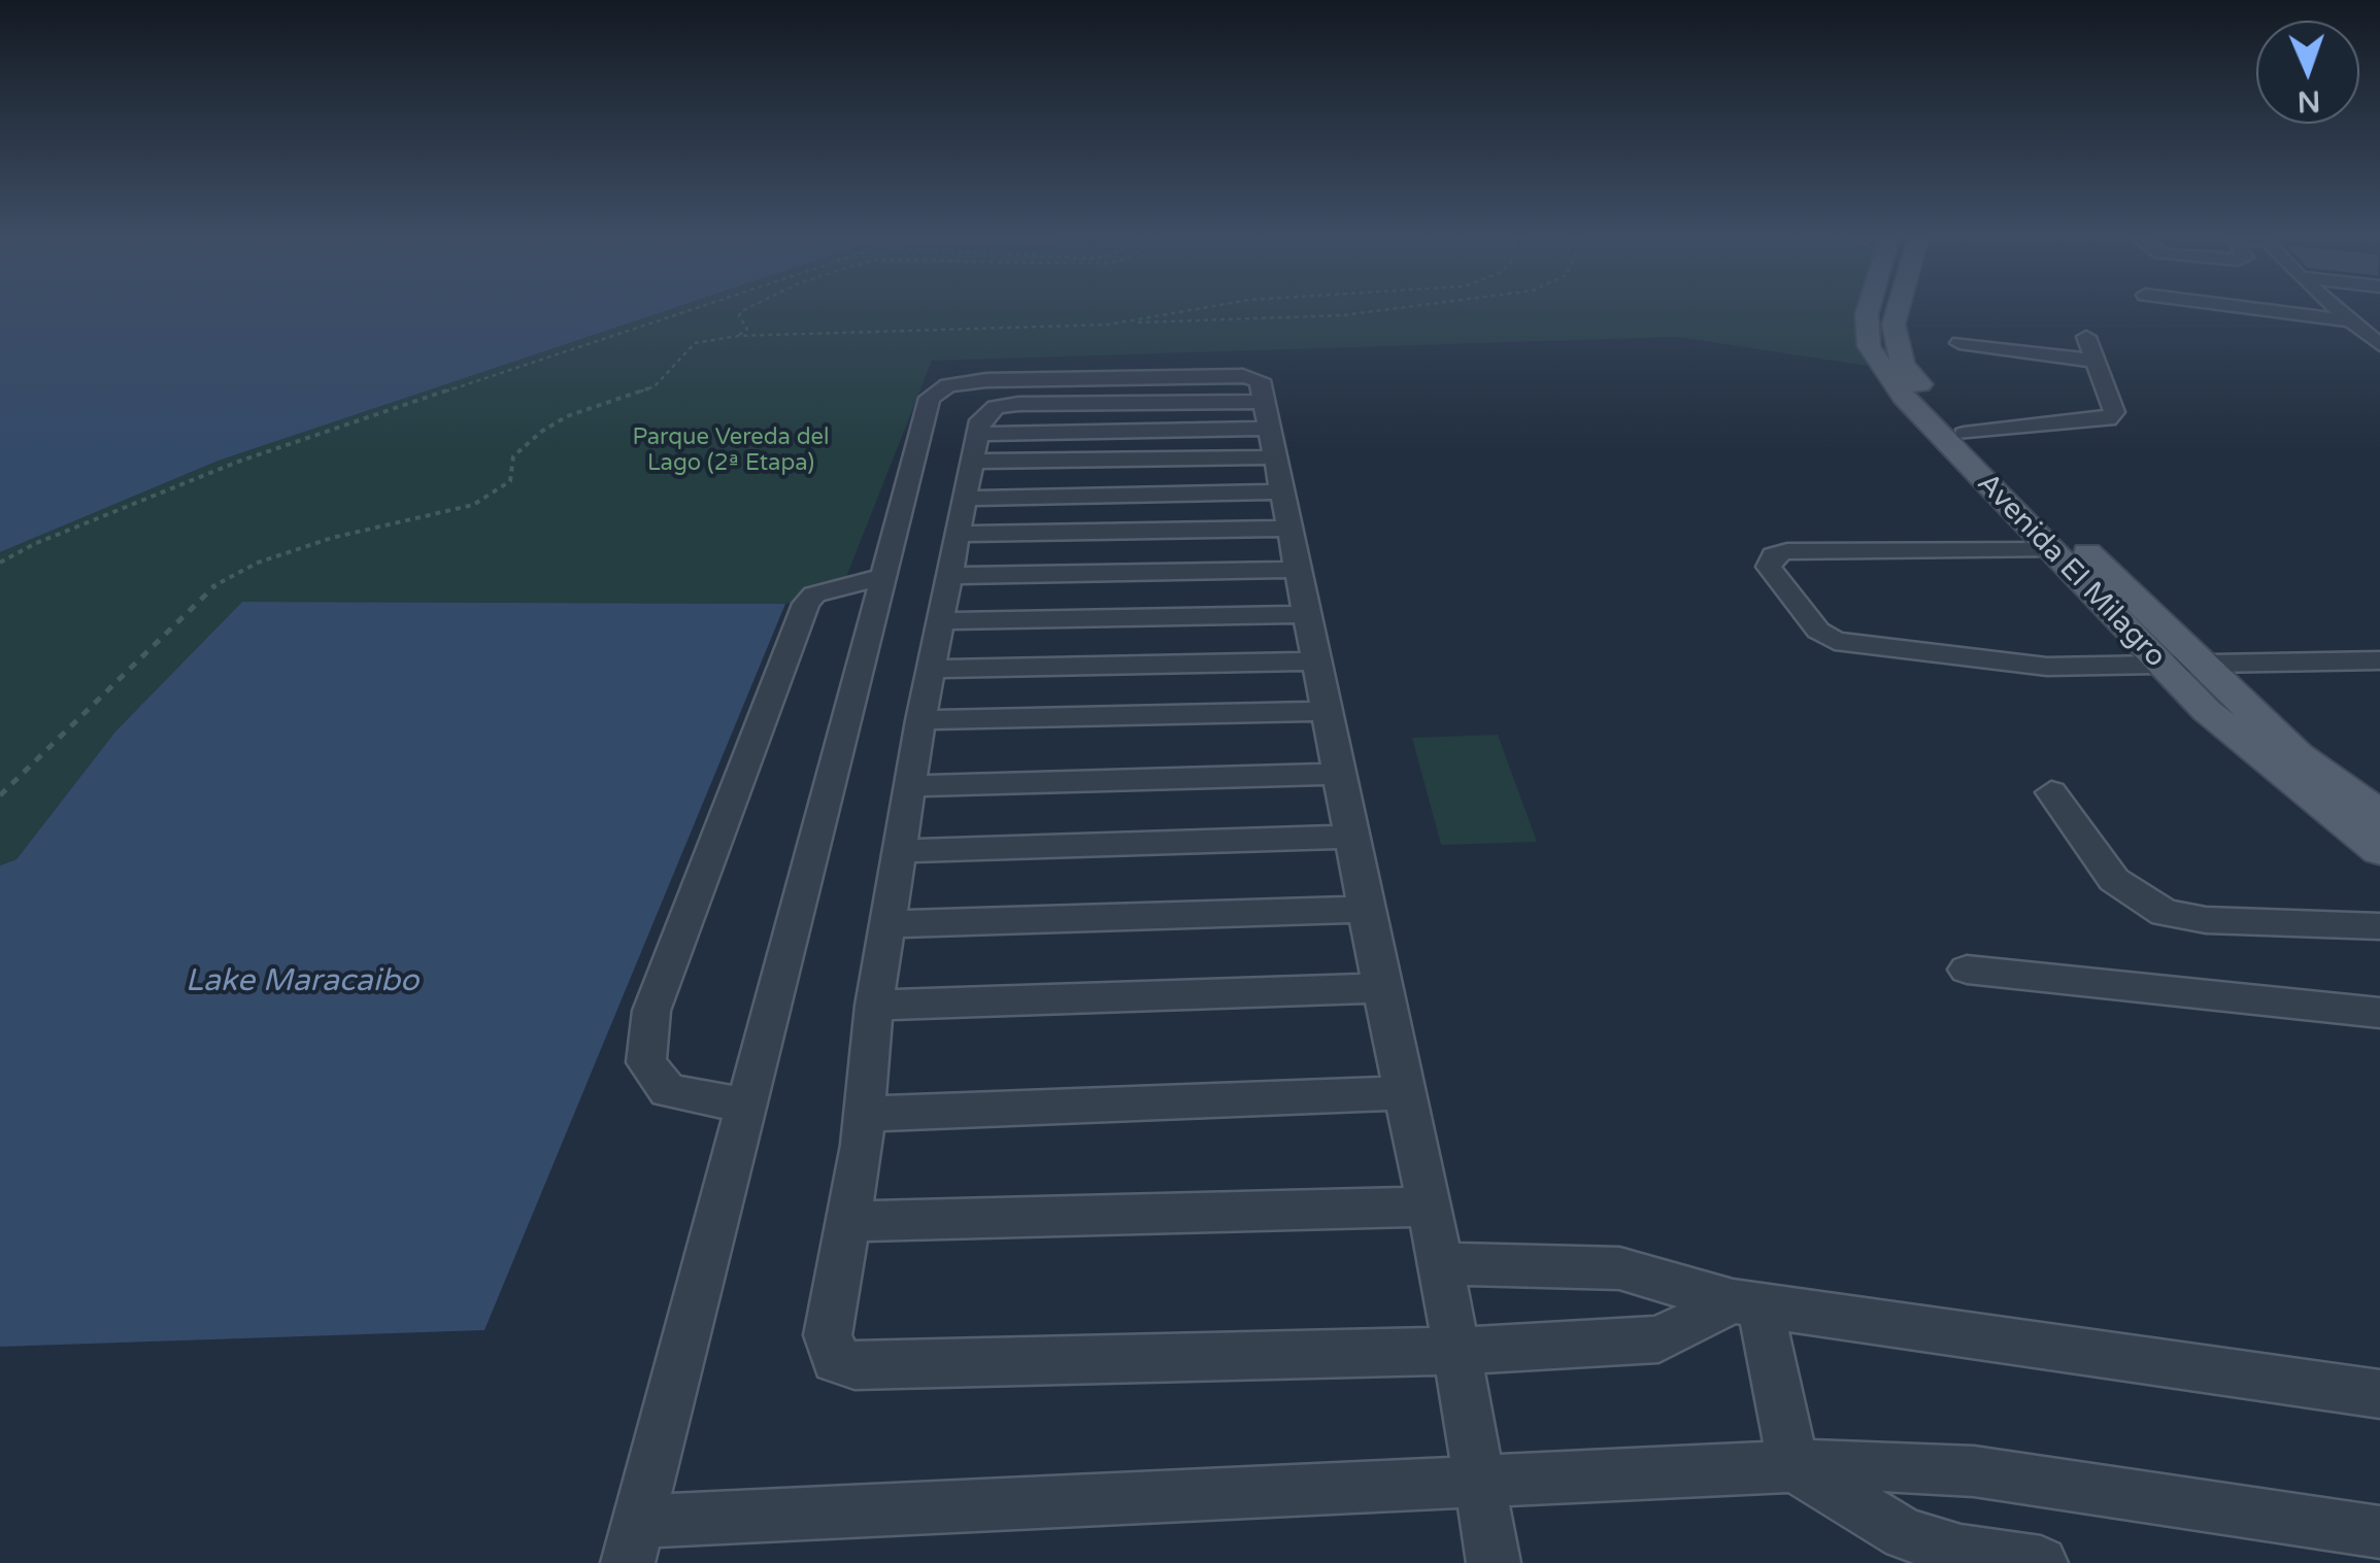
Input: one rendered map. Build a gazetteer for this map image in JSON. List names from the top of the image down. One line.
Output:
{"streets":{"main road":["Avenida El Milagro"]},"water":["Lake Maracaibo"],"parks":["Parque Vereda del Lago (2ª Etapa)"],"north":"bottom"}
